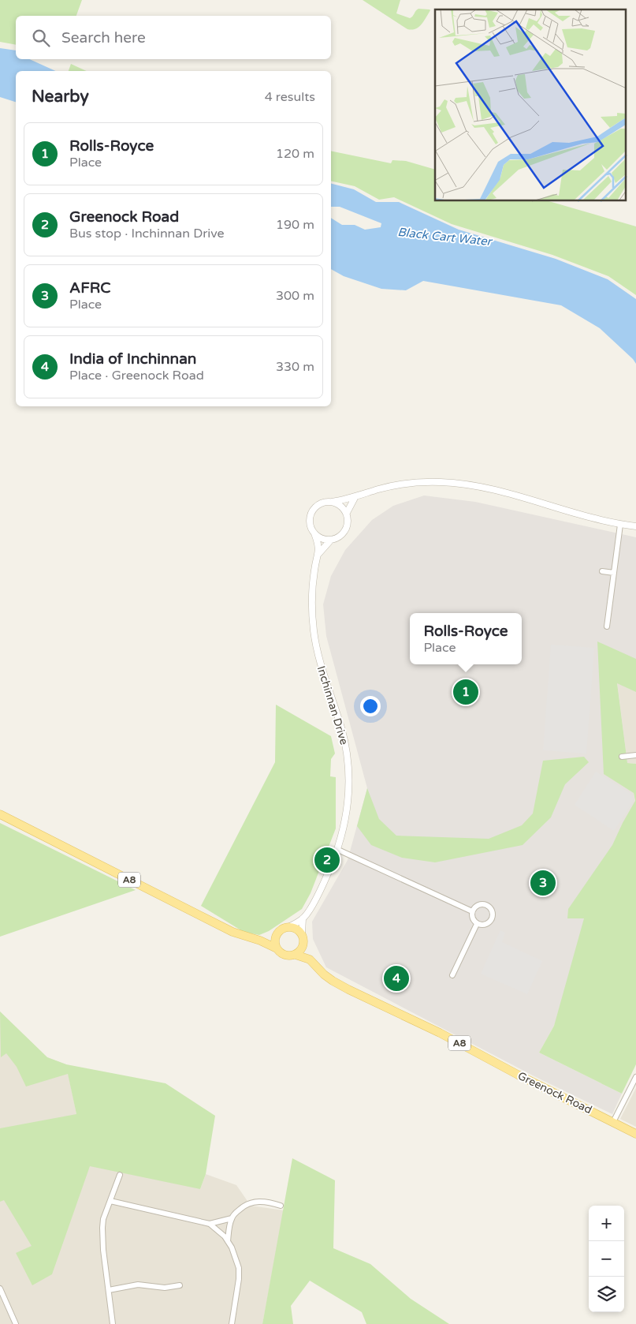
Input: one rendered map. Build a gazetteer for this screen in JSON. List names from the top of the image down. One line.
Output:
{"streets":{"main road":["A8","Greenock Road"],"street":["Inchinnan Drive"]},"crossings":[["Inchinnan Drive","A8"],["Inchinnan Drive","Greenock Road"],["A8","Greenock Road"]],"water":["Black Cart Water"],"page":{"search":"Search here","heading":["Nearby","4 results"],"list":[{"mark":"1","name":"Rolls-Royce","note":"Place","value":"120 m"},{"mark":"2","name":"Greenock Road","note":"Bus stop · Inchinnan Drive","value":"190 m"},{"mark":"3","name":"AFRC","note":"Place","value":"300 m"},{"mark":"4","name":"India of Inchinnan","note":"Place · Greenock Road","value":"330 m"}],"popup":["Rolls-Royce","Place"],"pins":["1","2","3","4"],"map_buttons":["+","−"]}}
